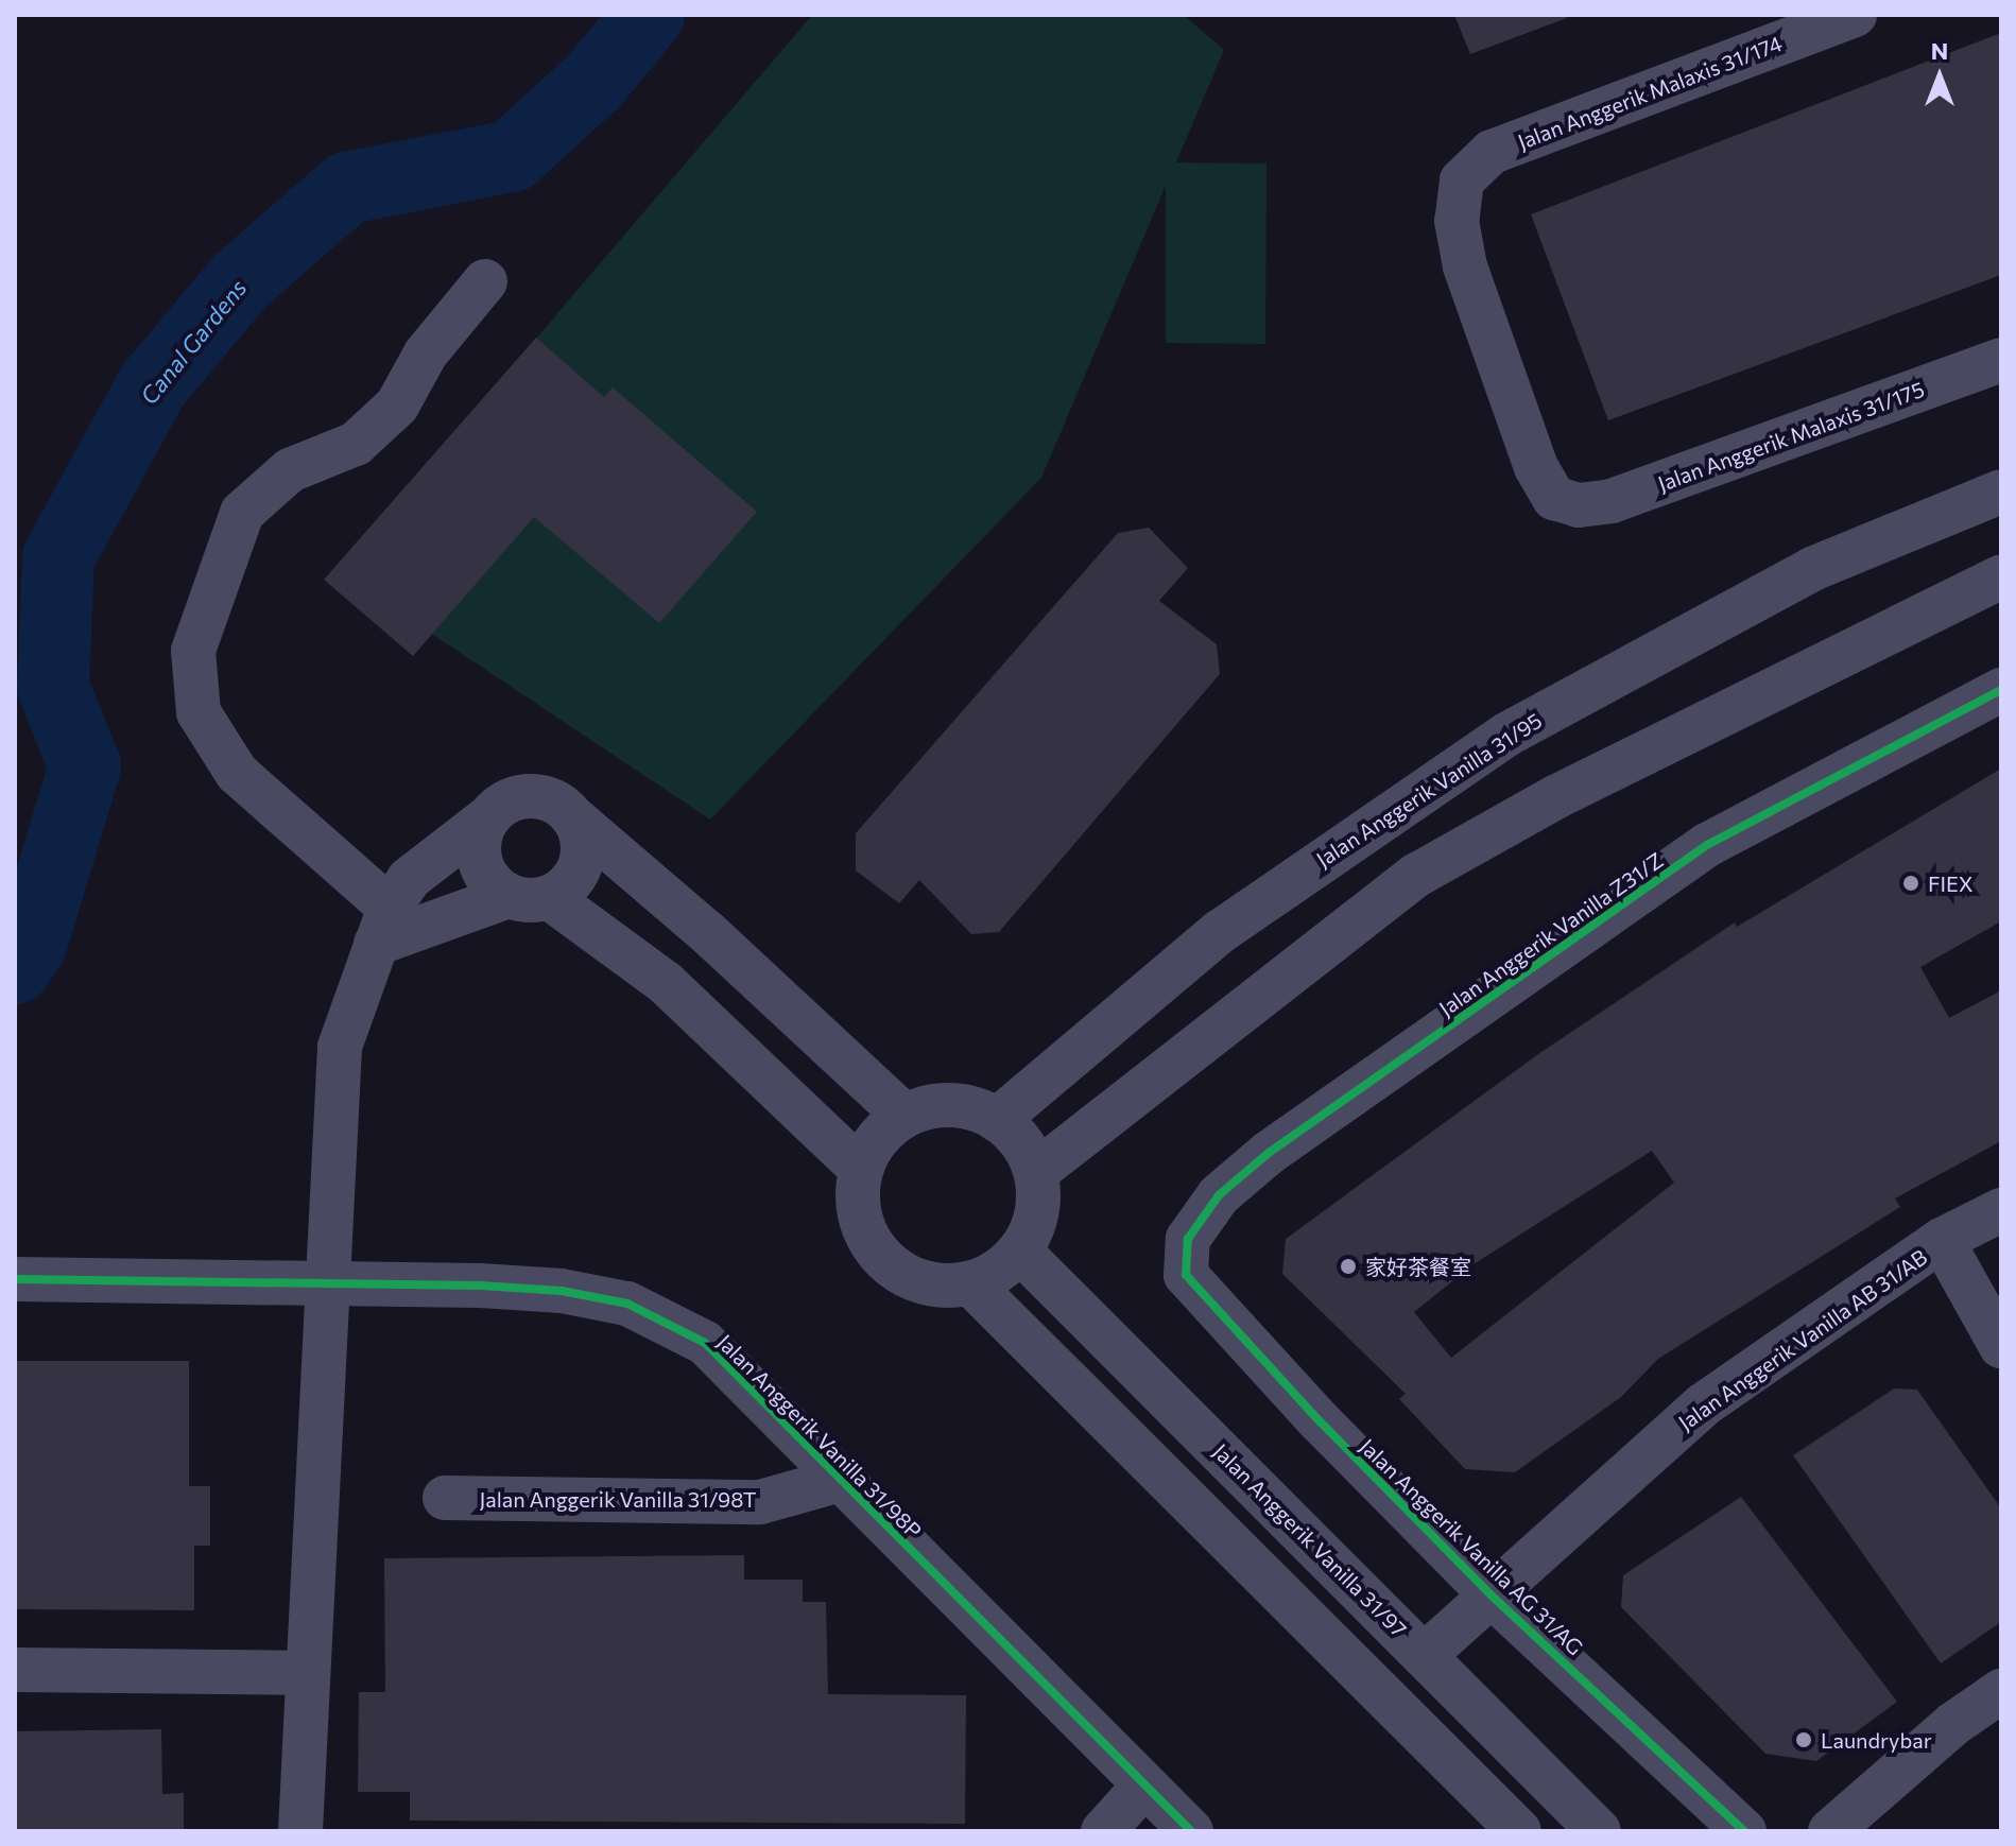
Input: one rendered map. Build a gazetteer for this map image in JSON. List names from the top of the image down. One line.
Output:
{"streets":{"street":["Jalan Anggerik Malaxis 31/174","Jalan Anggerik Malaxis 31/175","Jalan Anggerik Vanilla 31/95","Jalan Anggerik Vanilla Z31/Z","Jalan Anggerik Vanilla AB 31/AB","Jalan Anggerik Vanilla 31/98P","Jalan Anggerik Vanilla 31/98T","Jalan Anggerik Vanilla 31/97","Jalan Anggerik Vanilla AG 31/AG"]},"crossings":[["Jalan Anggerik Malaxis 31/174","Jalan Anggerik Malaxis 31/175"],["Jalan Anggerik Vanilla 31/95","Jalan Anggerik Vanilla 31/97"],["Jalan Anggerik Vanilla Z31/Z","Jalan Anggerik Vanilla AG 31/AG"],["Jalan Anggerik Vanilla AB 31/AB","Jalan Anggerik Vanilla 31/97"],["Jalan Anggerik Vanilla AB 31/AB","Jalan Anggerik Vanilla AG 31/AG"],["Jalan Anggerik Vanilla 31/98P","Jalan Anggerik Vanilla 31/98T"]],"water":["Canal Gardens"],"places":["FIEX","家好茶餐室","Laundrybar"],"north":"top"}
